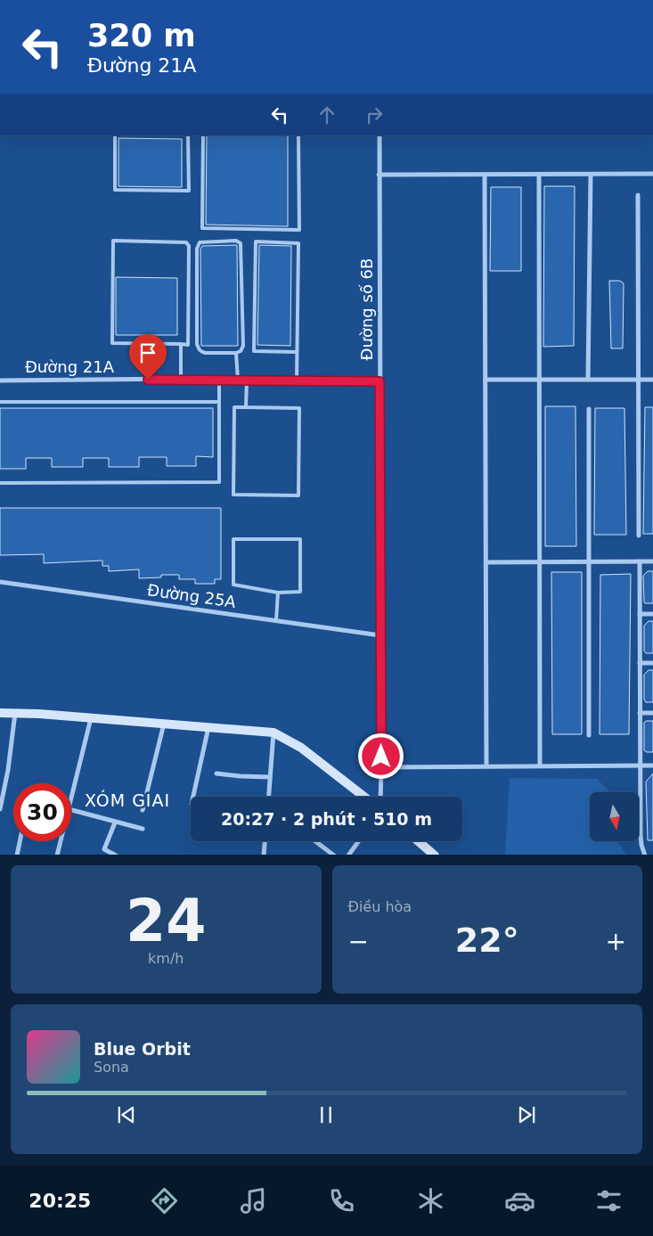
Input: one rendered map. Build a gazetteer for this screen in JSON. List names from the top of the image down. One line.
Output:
{"streets":{"street":["Đường số 6B","Đường 21A","Đường 25A"]},"crossings":[["Đường số 6B","Đường 21A"],["Đường số 6B","Đường 25A"]],"districts":["XÓM GIAI"],"north":"bottom","page":{"turn":["320 m","Đường 21A"],"limit":"30","trip":"20:27 · 2 phút · 510 m","tile":[["24","km/h"],"Điều hòa"],"heat":["−","22°","+"],"song":["Blue Orbit","Sona"],"tabs":"20:25"}}
